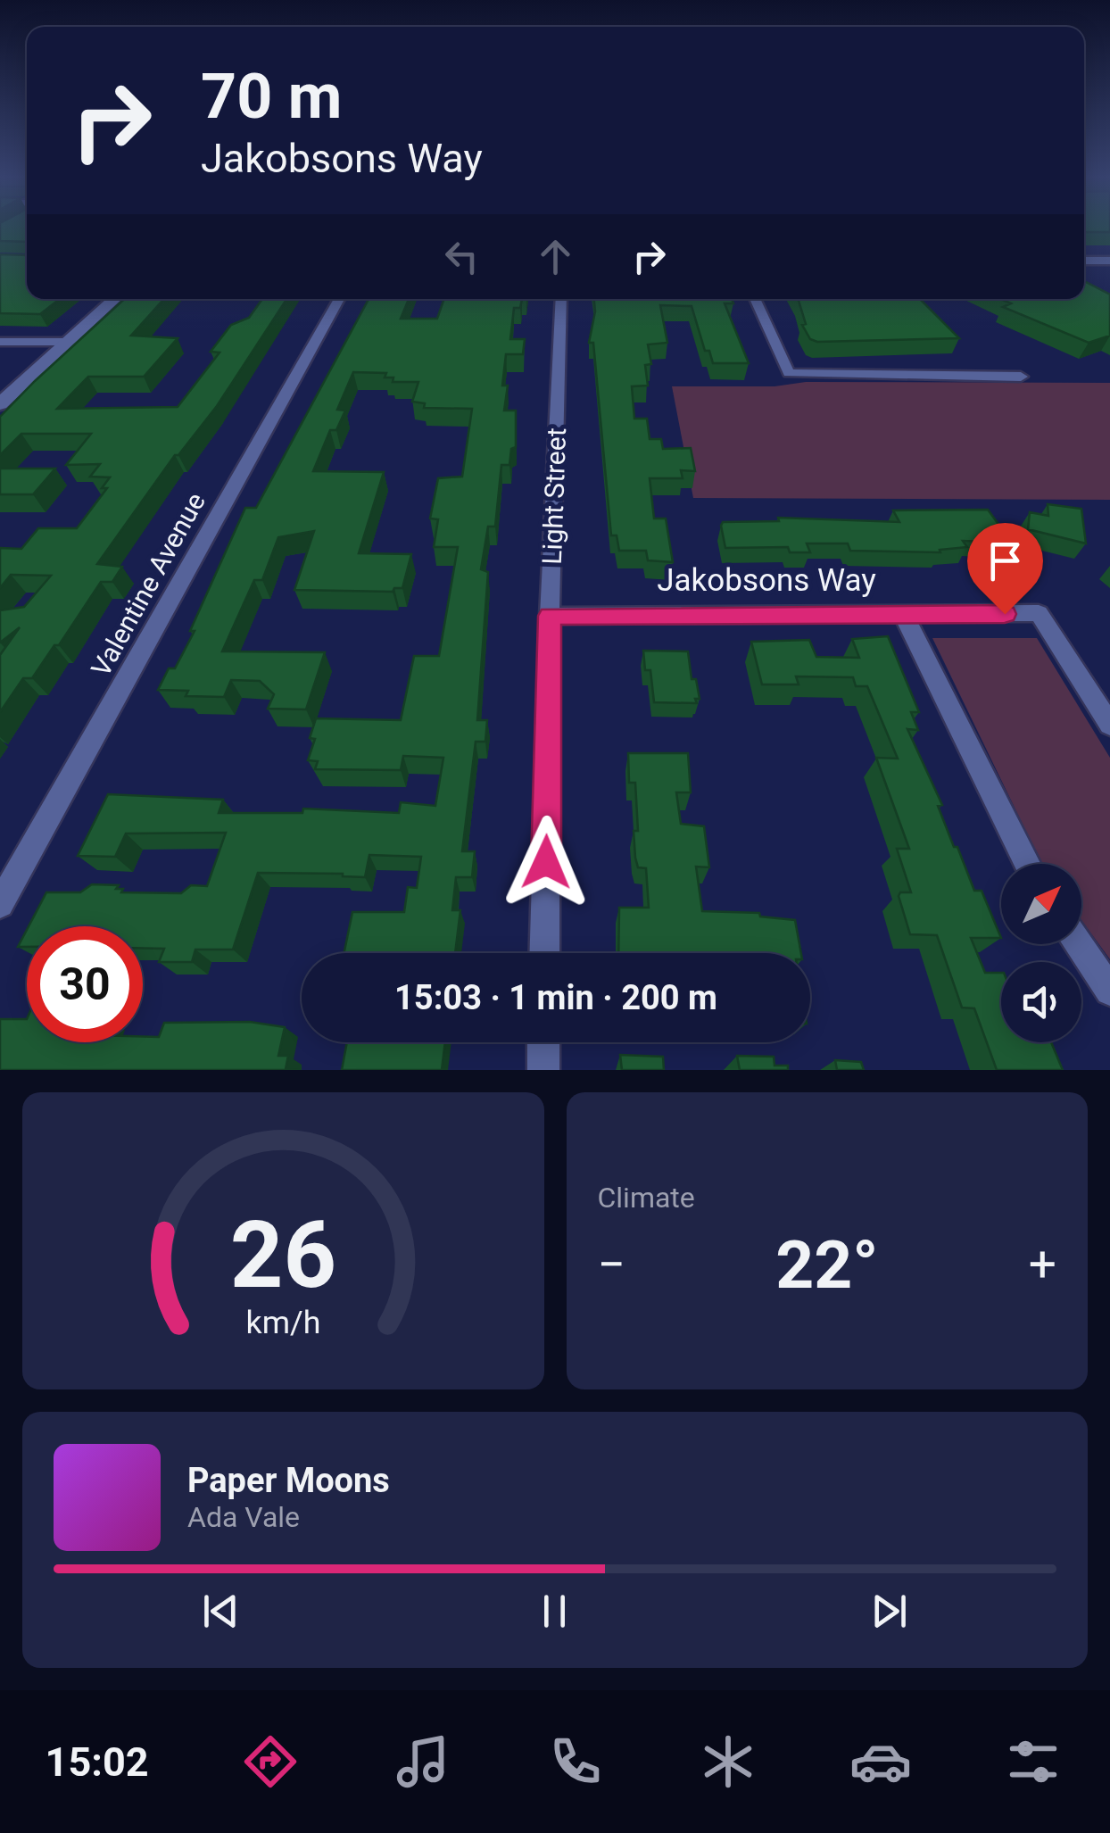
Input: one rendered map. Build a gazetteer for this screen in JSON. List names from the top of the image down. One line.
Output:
{"streets":{"street":["Light Street","Jakobsons Way","Valentine Avenue"]},"crossings":[["Light Street","Jakobsons Way"]],"north":"top right","page":{"turn":["70 m","Jakobsons Way"],"limit":"30","trip":"15:03 · 1 min · 200 m","tile":"Climate","heat":["−","22°","+"],"song":["Paper Moons","Ada Vale"],"tabs":"15:02","gauge":["26","km/h"]}}
